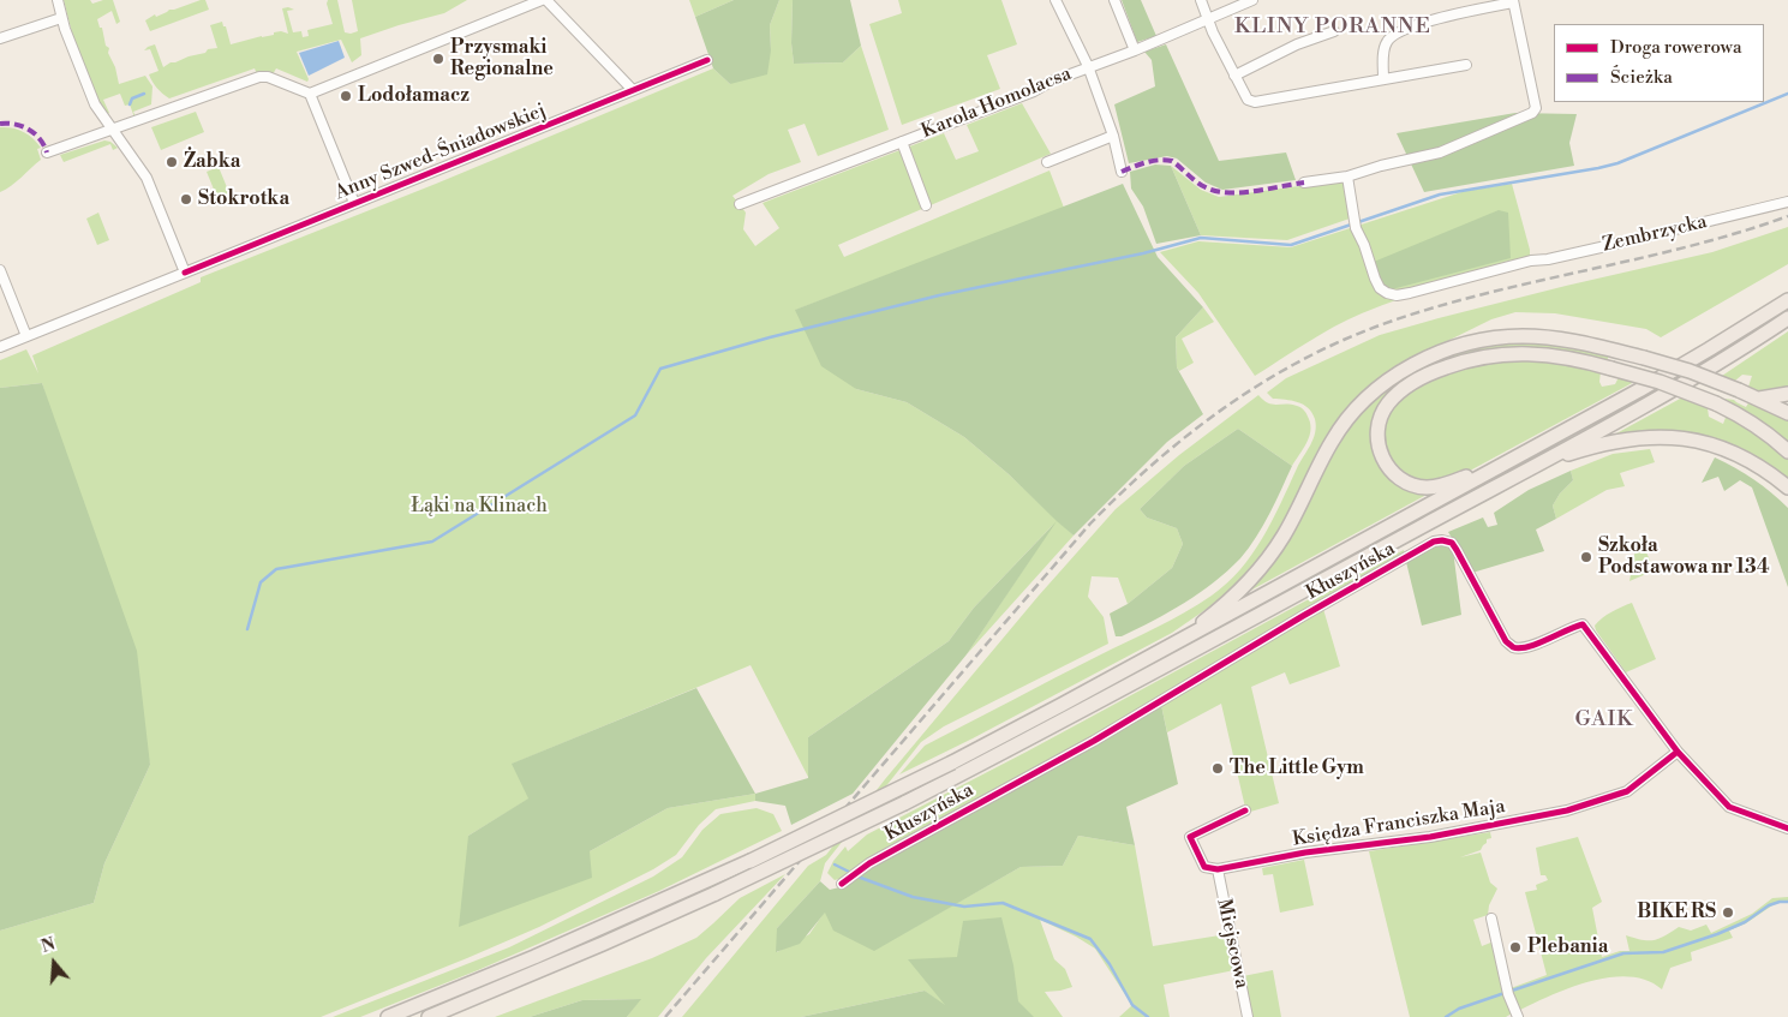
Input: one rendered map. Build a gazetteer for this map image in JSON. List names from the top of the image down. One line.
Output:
{"streets":{"street":["Karola Homolacsa","Anny Szwed-Śniadowskiej","Zembrzycka","Kłuszyńska","Księdza Franciszka Maja","Miejscowa"]},"crossings":[["Kłuszyńska","Księdza Franciszka Maja"],["Księdza Franciszka Maja","Miejscowa"]],"districts":["KLINY PORANNE","GAIK"],"parks":["Łąki na Klinach"],"places":["Przysmaki Regionalne","Lodołamacz","Żabka","Stokrotka","Szkoła Podstawowa nr 134","The Little Gym","BIKE RS","Plebania"],"legend":["Droga rowerowa","Ścieżka"],"north":"top"}
